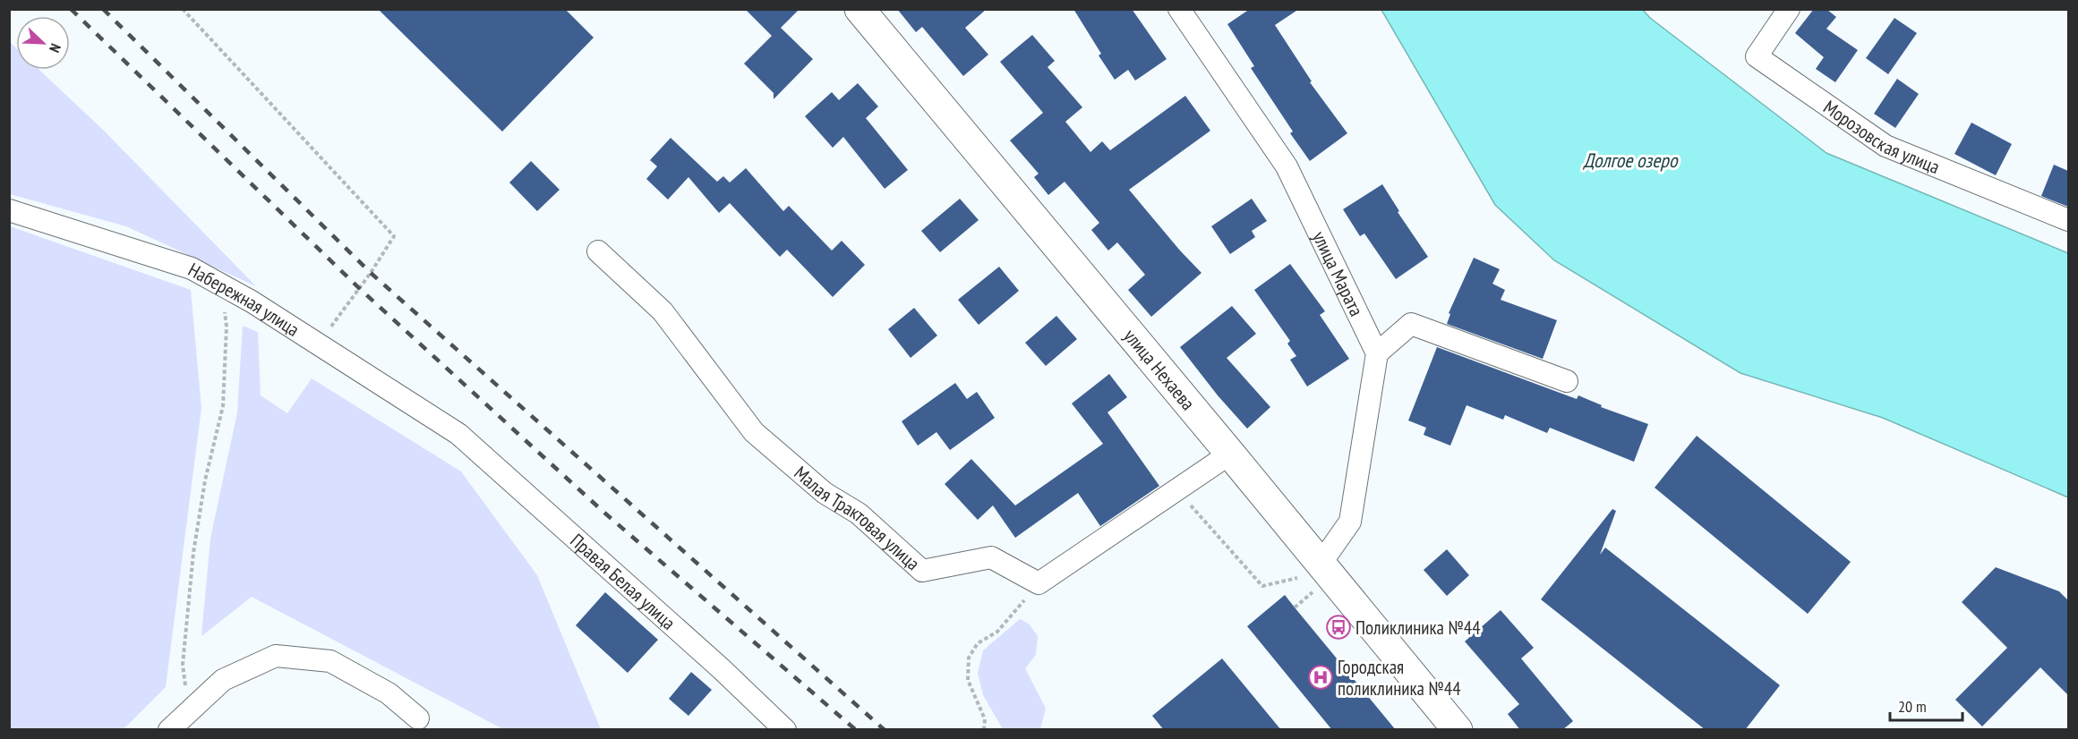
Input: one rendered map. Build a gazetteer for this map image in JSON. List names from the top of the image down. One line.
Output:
{"streets":{"street":["Морозовская улица","улица Марата","Набережная улица","улица Нехаева","Малая Трактовая улица","Правая Белая улица"]},"crossings":[["Набережная улица","Правая Белая улица"]],"water":["Долгое озеро"],"places":{"bus stop":["Поликлиника №44"],"hospital":["Городская поликлиника №44"]},"scale_bar":"20 m","north":"bottom right"}
